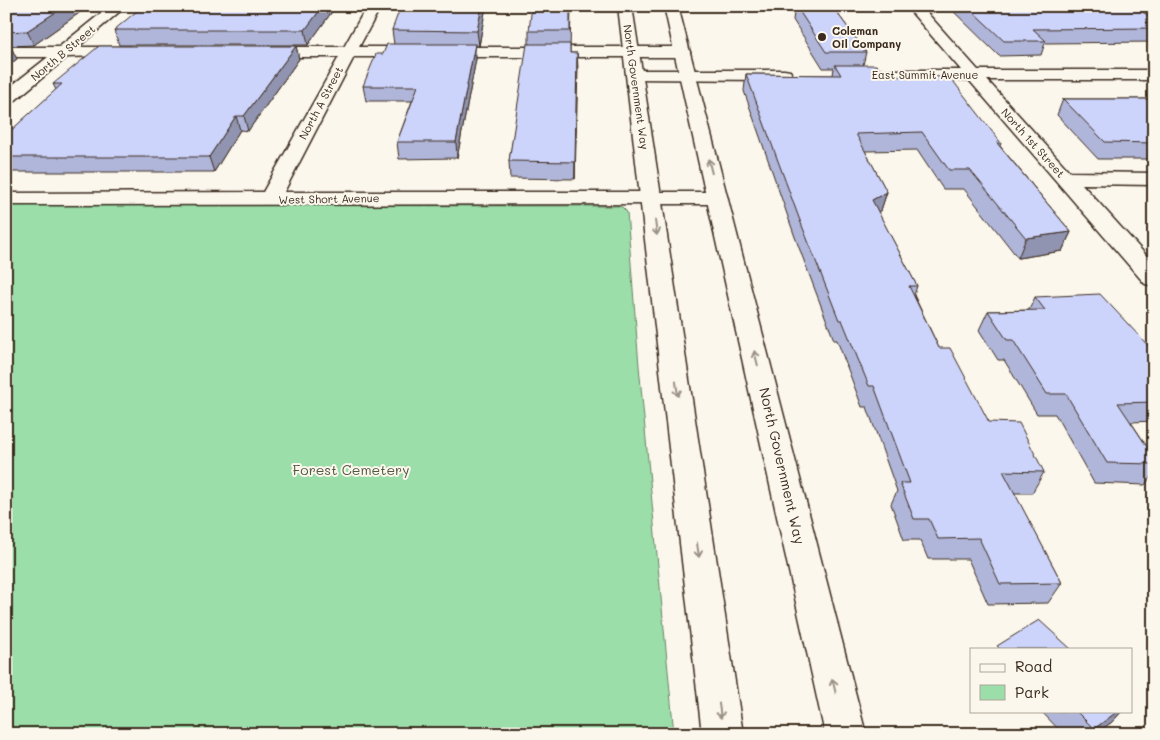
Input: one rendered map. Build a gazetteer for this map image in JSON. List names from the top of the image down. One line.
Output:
{"streets":{"street":["North B Street","East Summit Avenue","North Government Way","North A Street","North 1st Street","West Short Avenue"]},"crossings":[["East Summit Avenue","North 1st Street"],["North Government Way","West Short Avenue"],["North A Street","West Short Avenue"]],"parks":["Forest Cemetery"],"places":["Coleman Oil Company"],"legend":["Road","Park"]}
